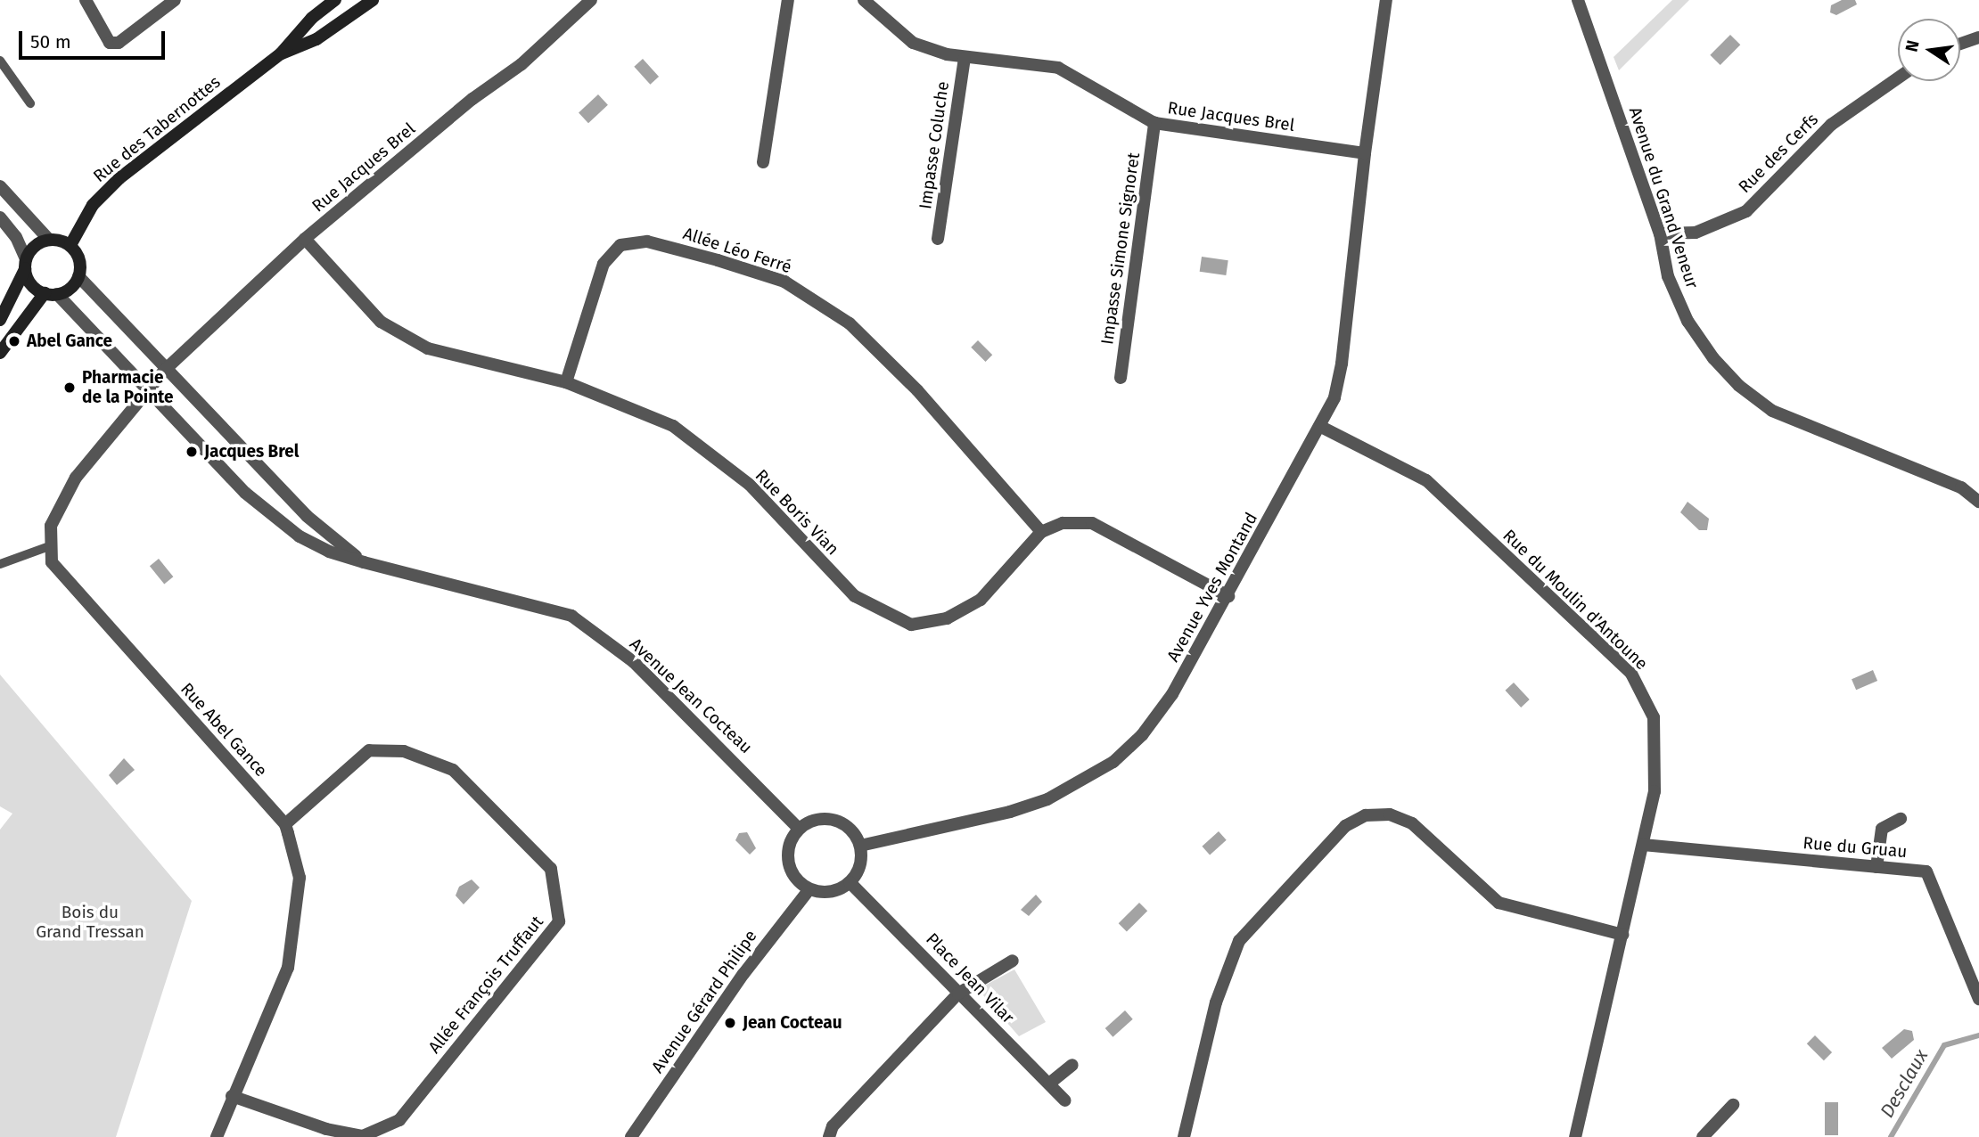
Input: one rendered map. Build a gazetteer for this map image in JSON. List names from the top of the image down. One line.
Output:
{"streets":{"street":["Rue Jacques Brel","Rue des Tabernottes","Impasse Coluche","Rue des Cerfs","Avenue du Grand Veneur","Impasse Simone Signoret","Allée Léo Ferré","Rue Boris Vian","Avenue Yves Montand","Rue du Moulin d'Antoune","Avenue Jean Cocteau","Rue Abel Gance","Rue du Gruau","Place Jean Vilar","Allée François Truffaut","Avenue Gérard Philipe"]},"crossings":[["Rue Jacques Brel","Impasse Coluche"],["Rue Jacques Brel","Impasse Simone Signoret"],["Rue Jacques Brel","Rue Boris Vian"],["Rue Jacques Brel","Avenue Yves Montand"],["Rue Jacques Brel","Avenue Jean Cocteau"],["Rue Jacques Brel","Rue Abel Gance"],["Rue des Tabernottes","Avenue Jean Cocteau"],["Rue des Cerfs","Avenue du Grand Veneur"],["Allée Léo Ferré","Rue Boris Vian"],["Avenue Yves Montand","Rue du Moulin d'Antoune"],["Avenue Yves Montand","Avenue Jean Cocteau"],["Avenue Yves Montand","Place Jean Vilar"],["Avenue Yves Montand","Avenue Gérard Philipe"],["Rue du Moulin d'Antoune","Rue du Gruau"],["Avenue Jean Cocteau","Rue Abel Gance"],["Avenue Jean Cocteau","Place Jean Vilar"],["Avenue Jean Cocteau","Avenue Gérard Philipe"],["Rue Abel Gance","Allée François Truffaut"],["Place Jean Vilar","Avenue Gérard Philipe"]],"water":["Desclaux"],"parks":["Bois du Grand Tressan"],"places":["Abel Gance","Pharmacie de la Pointe","Jacques Brel","Jean Cocteau"],"scale_bar":"50 m","north":"left"}
